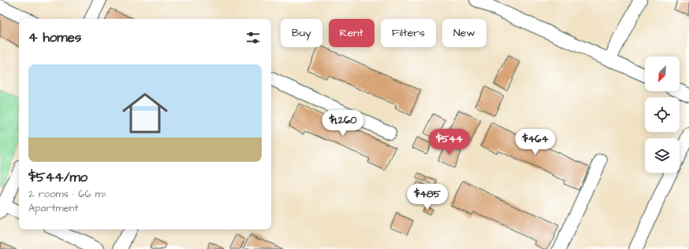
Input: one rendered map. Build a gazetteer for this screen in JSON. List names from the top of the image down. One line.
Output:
{"north":"bottom left","page":{"chip":["Buy","Rent","Filters","New"],"heading":"4 homes","list":[{"name":"$544/mo","note":"2 rooms · 66 m² · Apartment"}],"price":["$1,260","$544","$464","$485"]}}
